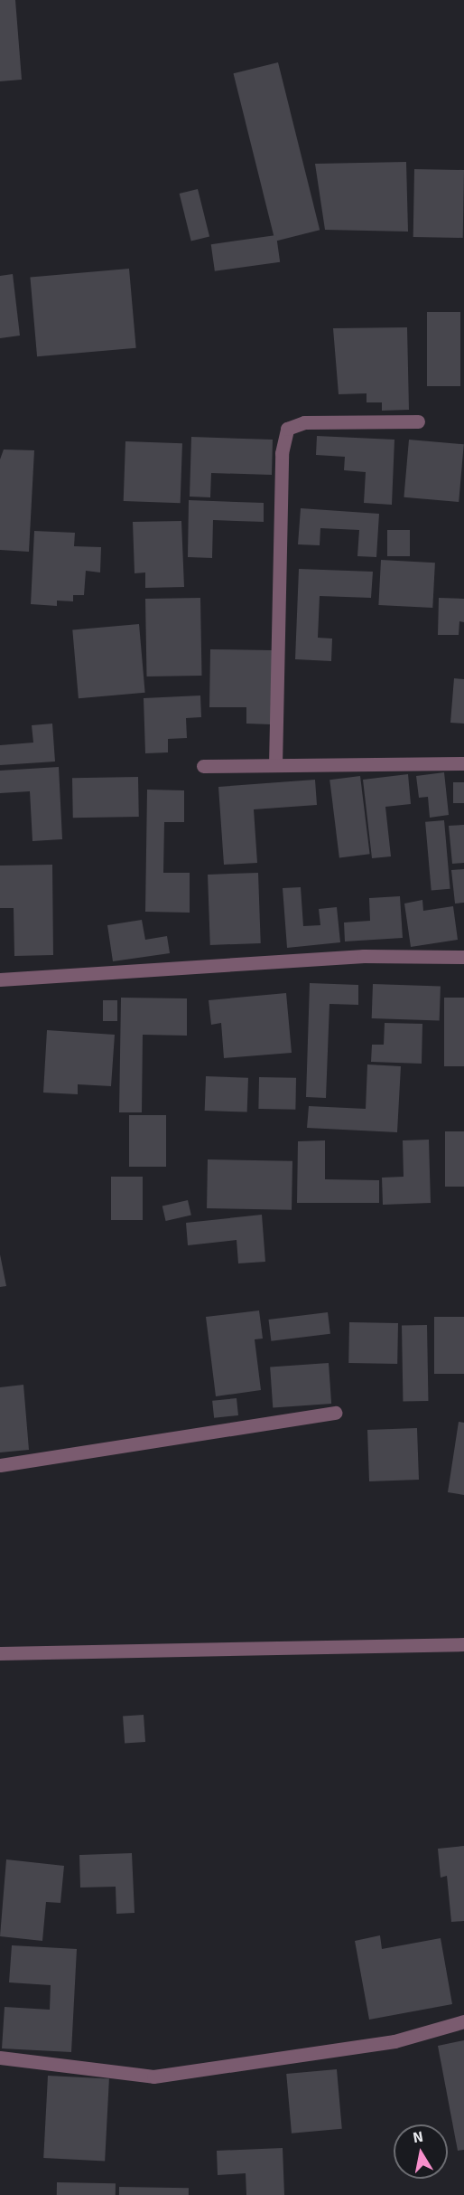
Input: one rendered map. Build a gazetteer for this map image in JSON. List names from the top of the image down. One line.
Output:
{"north":"top"}
